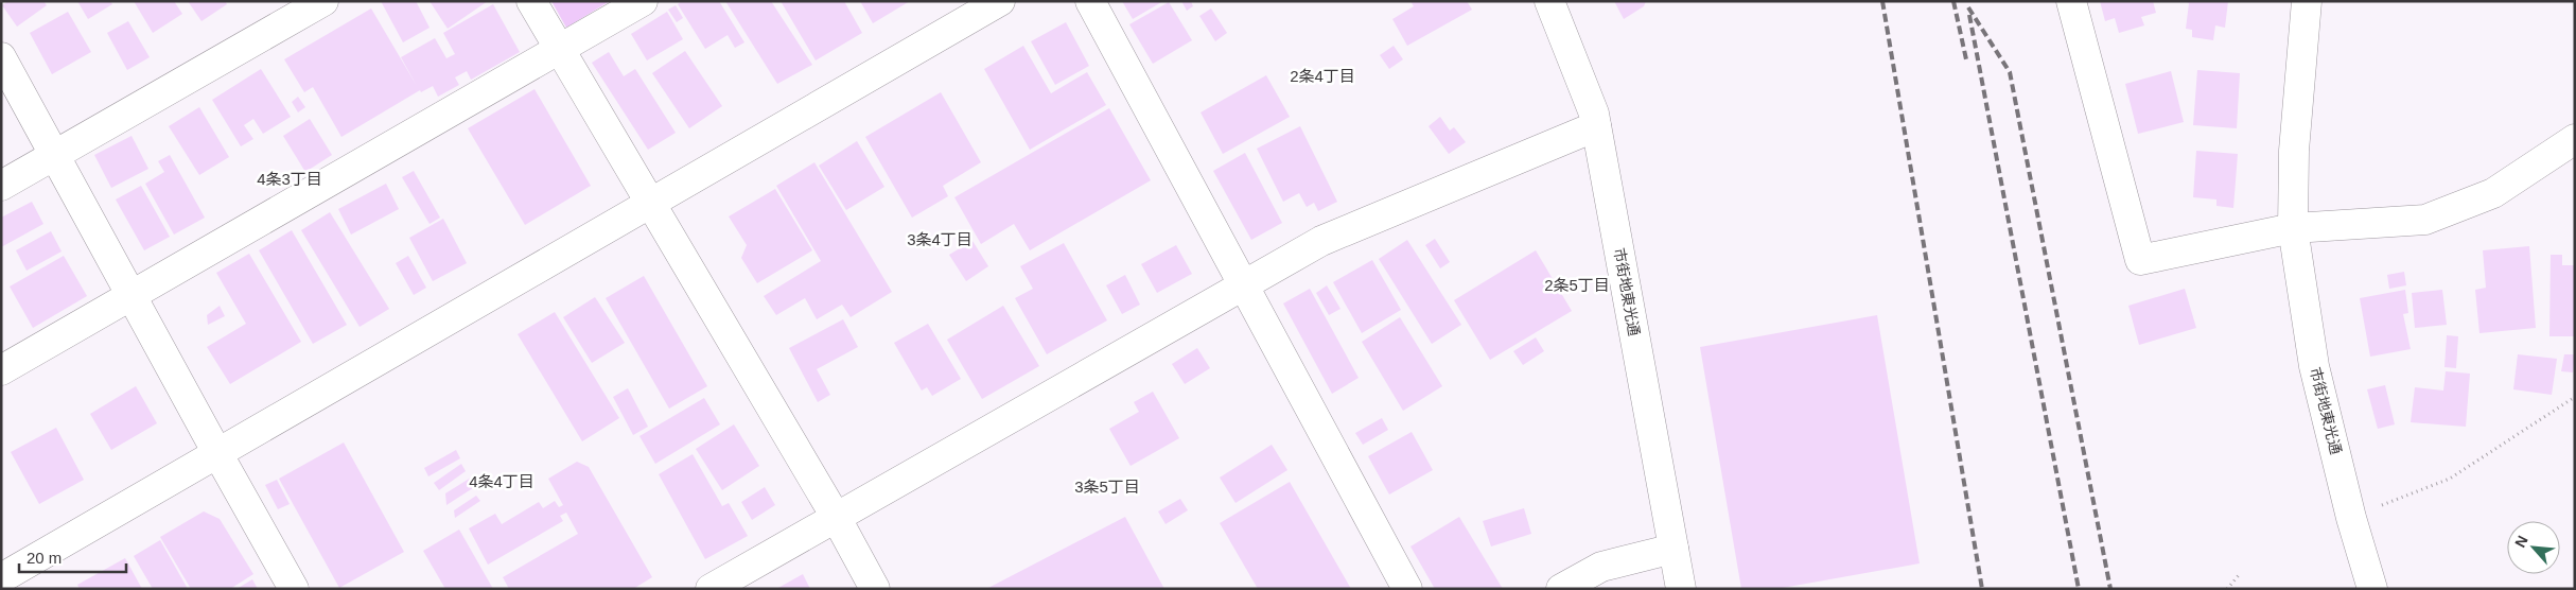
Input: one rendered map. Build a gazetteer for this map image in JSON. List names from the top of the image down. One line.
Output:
{"streets":{"street":["市街地東光通"]},"districts":["2条4丁目","4条3丁目","3条4丁目","2条5丁目","4条4丁目","3条5丁目"],"scale_bar":"20 m","north":"top left"}
